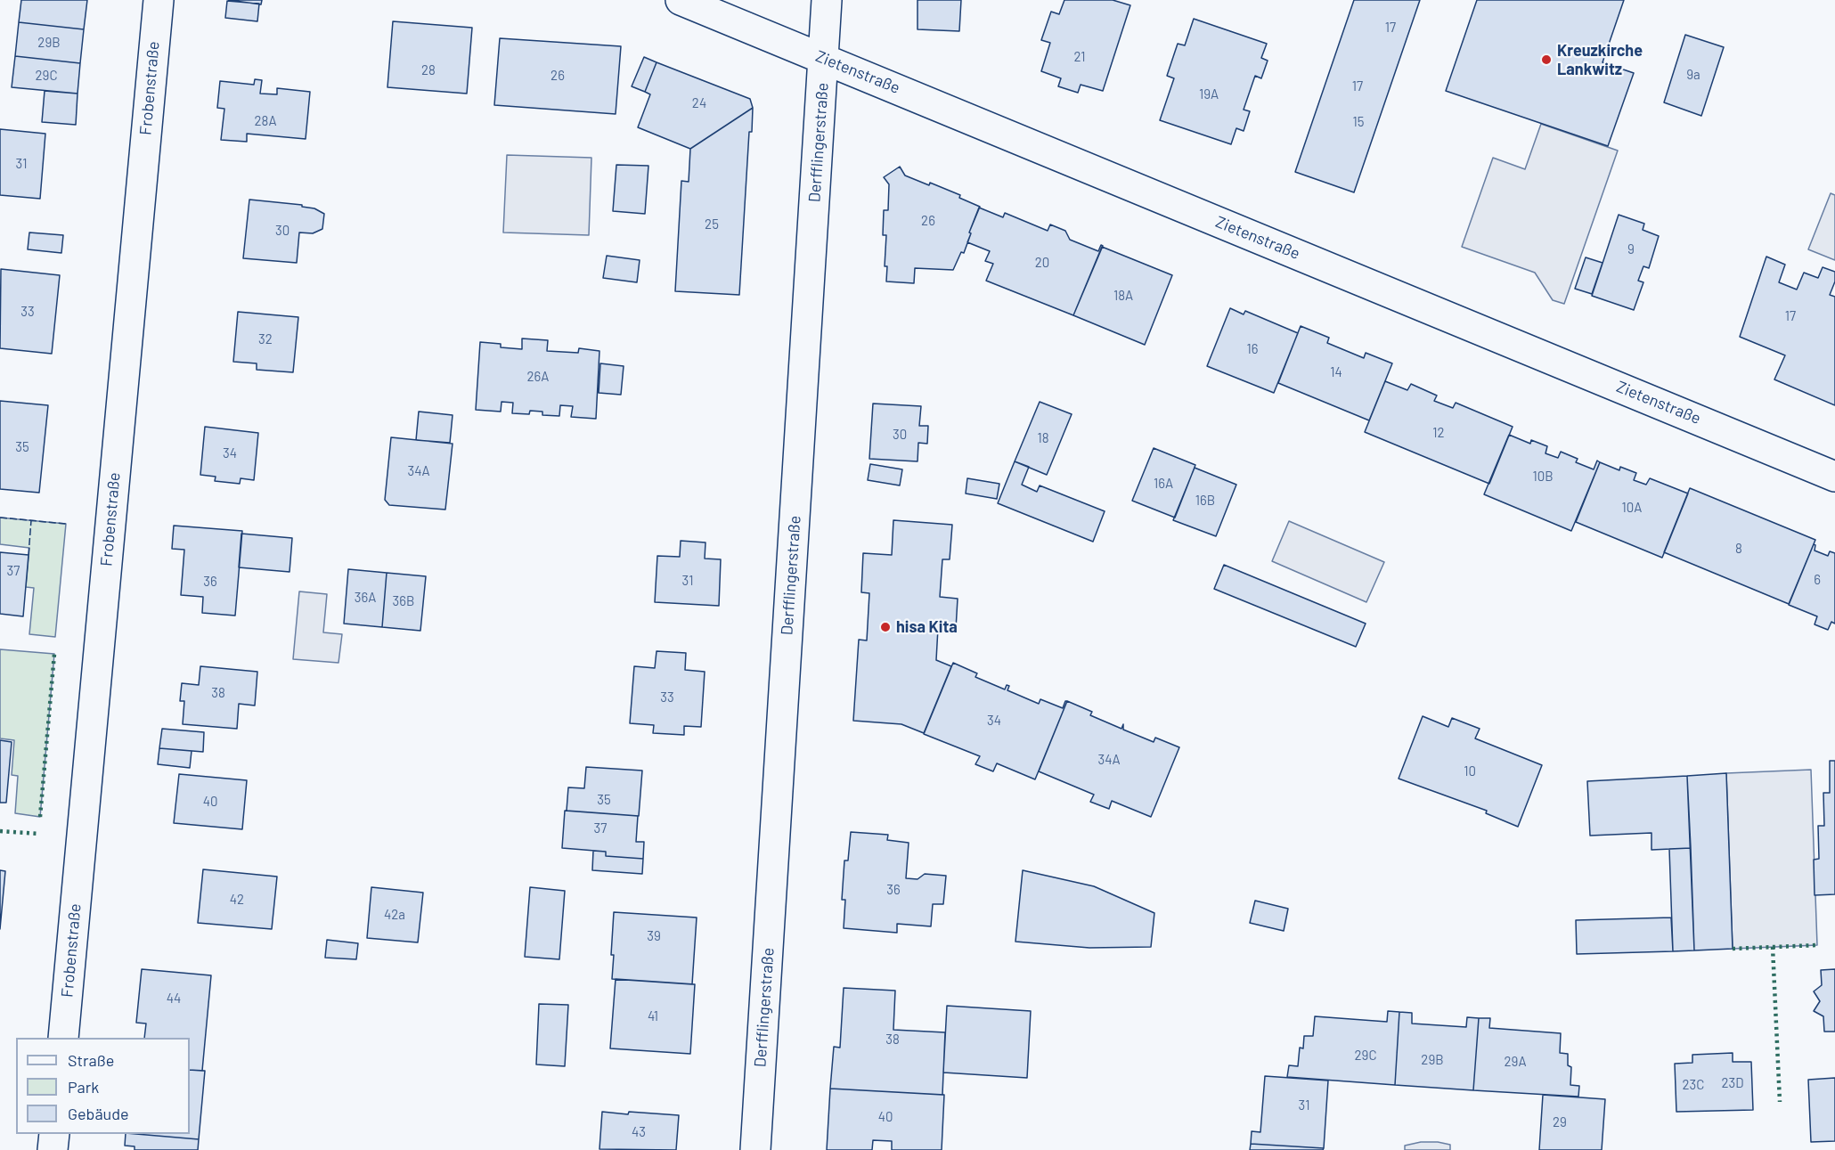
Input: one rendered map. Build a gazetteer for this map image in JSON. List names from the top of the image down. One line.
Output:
{"streets":{"street":["Zietenstraße","Frobenstraße","Derfflingerstraße"]},"crossings":[["Zietenstraße","Derfflingerstraße"]],"places":["Kreuzkirche Lankwitz","hisa Kita"],"house_numbers":["17","29B","21","28","9a","29C","26","17","19A","24","28A","15","31","26","25","30","9","20","18A","33","17","32","16","14","26A","12","30","18","35","34","34A","10B","16A","16B","10A","8","37","6","31","36","36A","36B","38","33","34","34A","10","35","40","37","36","42","42a","39","44","41","38","29C","29B","29A","23D","23C","31","40","29","43"],"legend":["Straße","Park","Gebäude"]}
